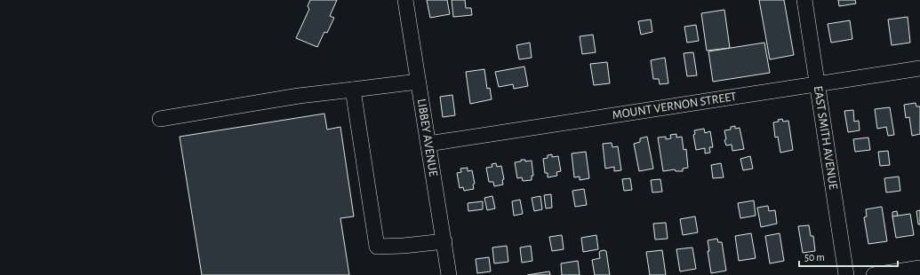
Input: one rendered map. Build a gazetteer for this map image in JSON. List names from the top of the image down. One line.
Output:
{"streets":{"street":["MOUNT VERNON STREET","LIBBEY AVENUE","EAST SMITH AVENUE"]},"crossings":[["MOUNT VERNON STREET","LIBBEY AVENUE"],["MOUNT VERNON STREET","EAST SMITH AVENUE"]],"scale_bar":"50 m"}
